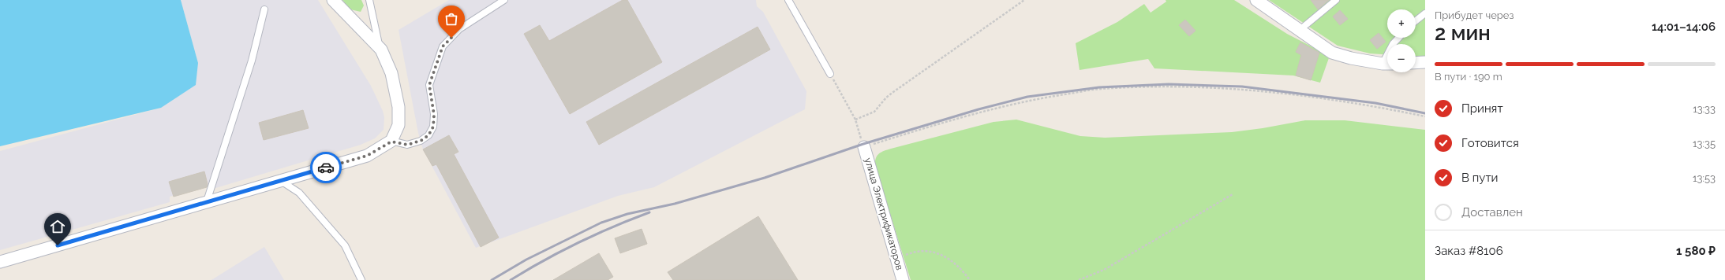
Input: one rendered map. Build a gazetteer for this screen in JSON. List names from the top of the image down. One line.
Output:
{"streets":{"street":["улица Электрификаторов"]},"page":{"heading":["2 мин","Прибудет через","14:01–14:06"],"panel":["Заказ #8106","1 580 ₽"],"map_buttons":["+","−"],"bar":"В пути · 190 m","list":[["Принят","13:33"],["Готовится","13:35"],["В пути","13:53"],"Доставлен"]}}
